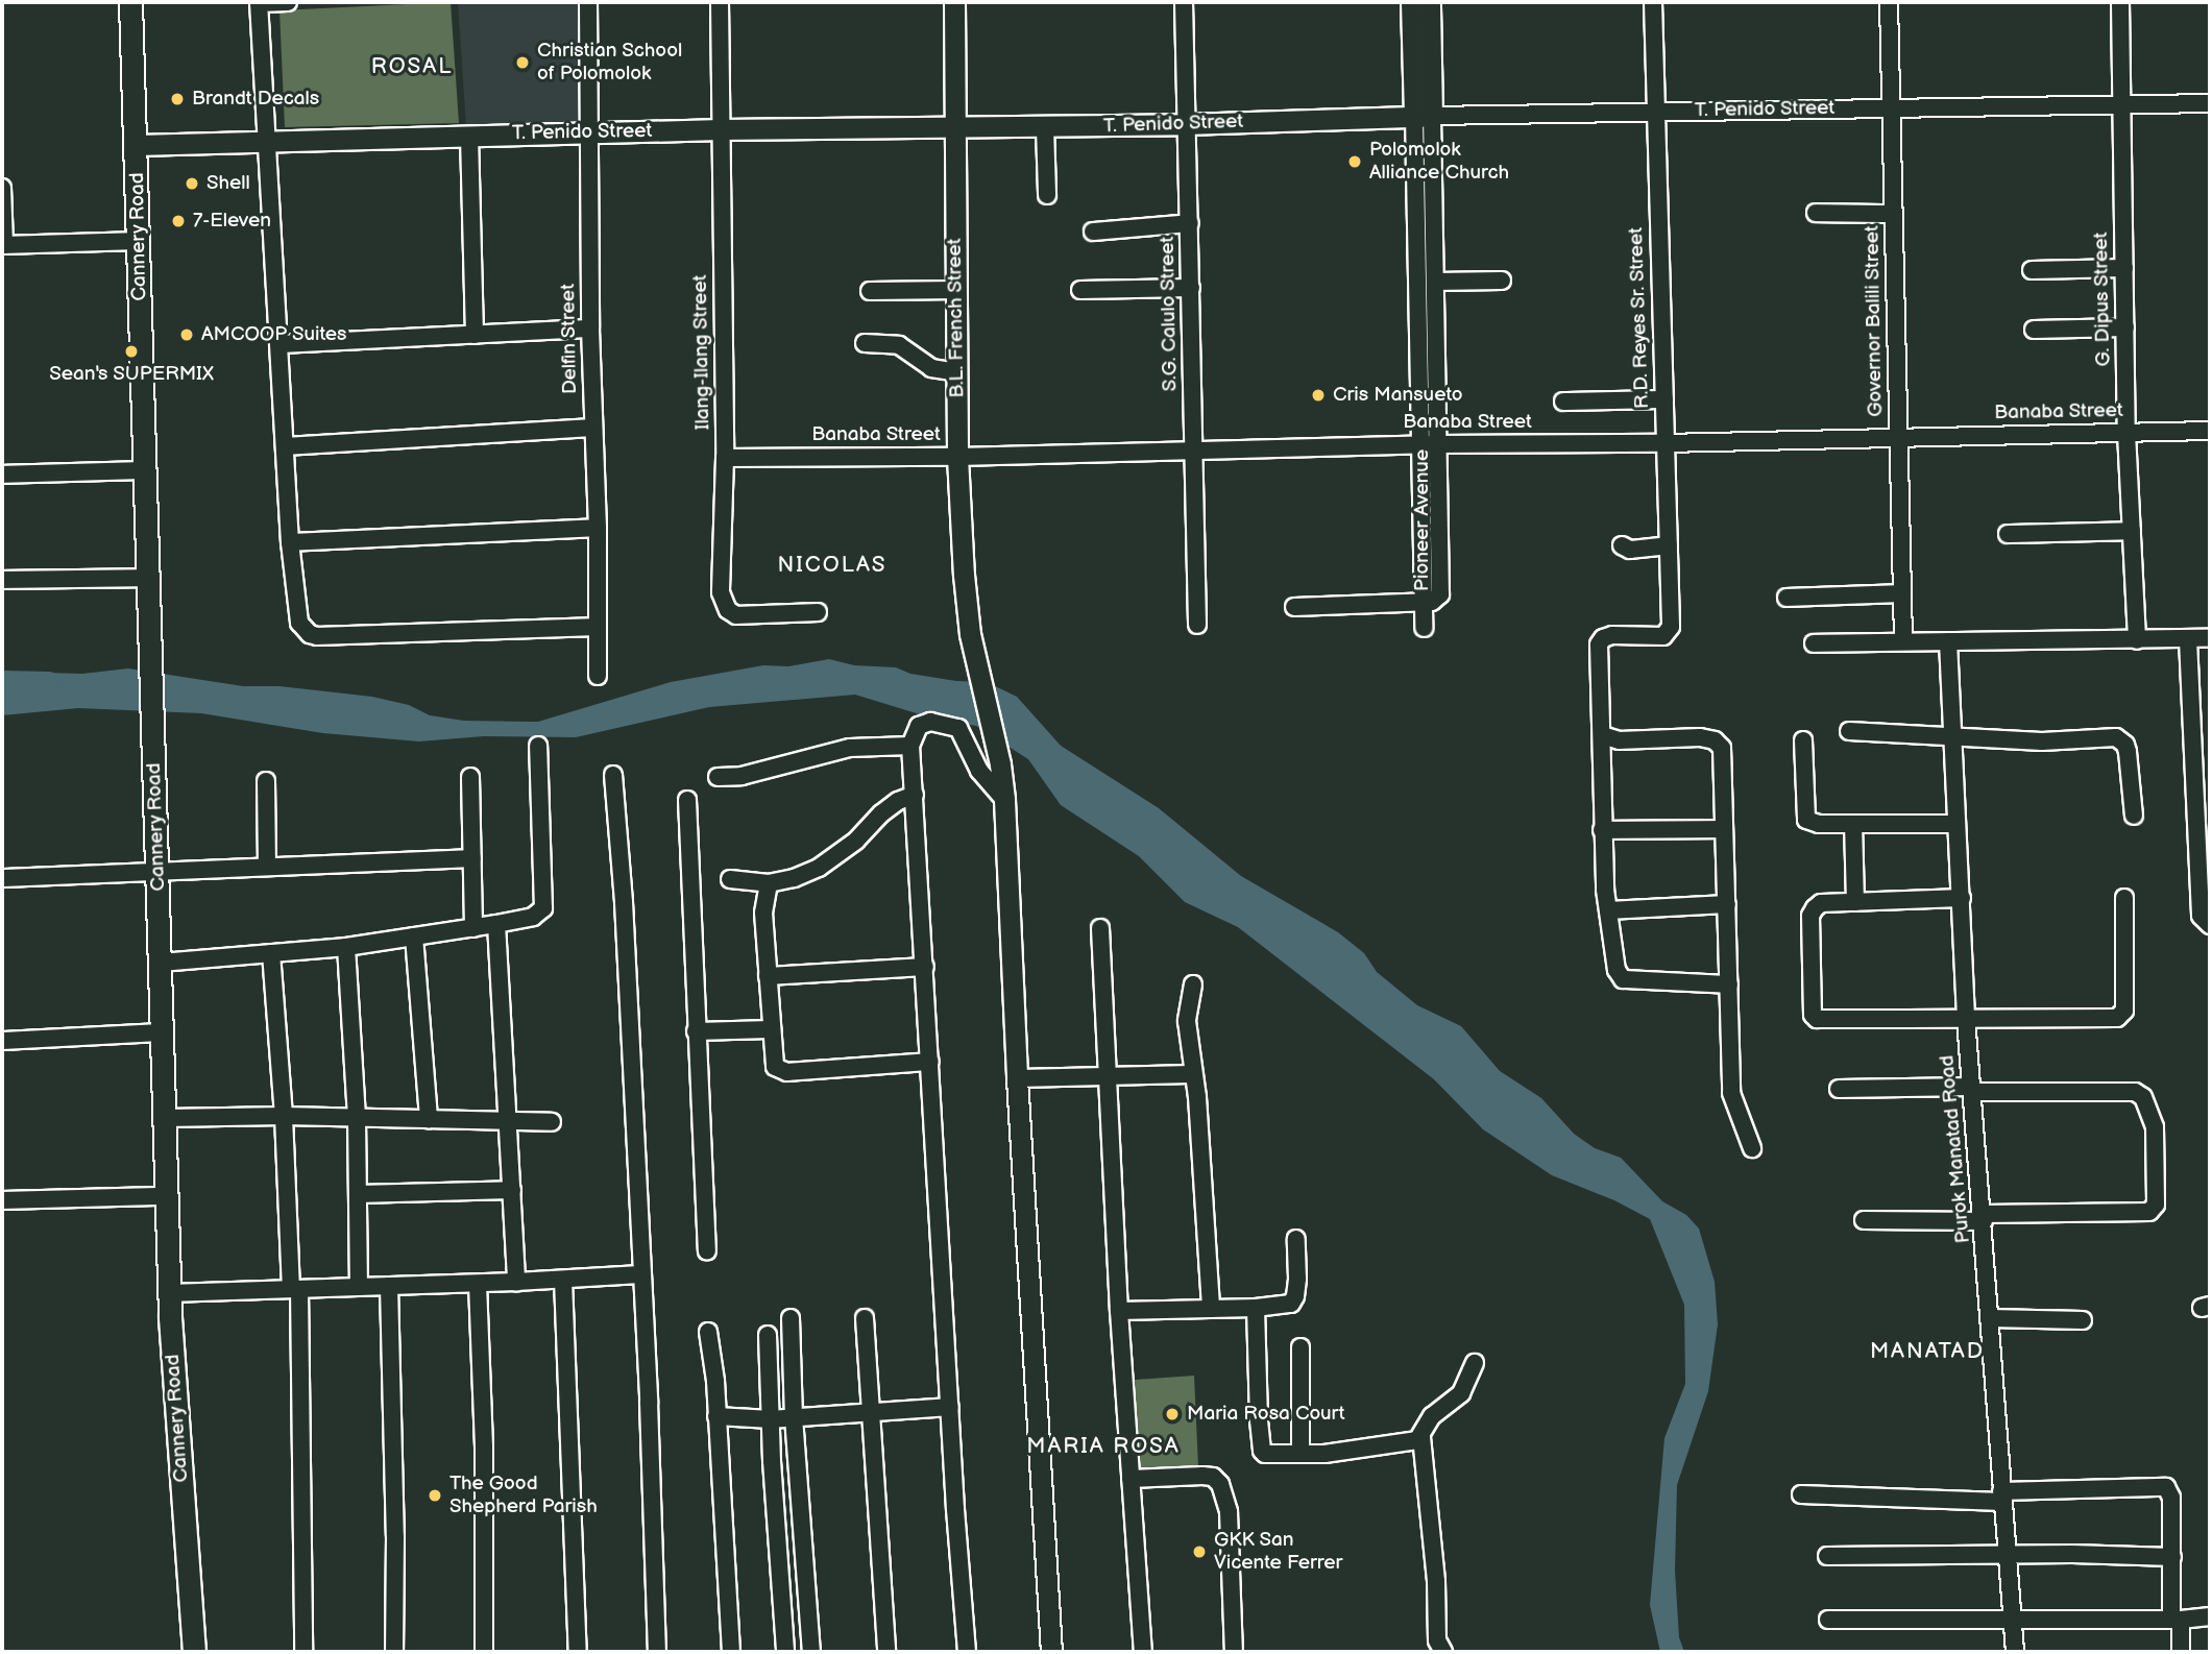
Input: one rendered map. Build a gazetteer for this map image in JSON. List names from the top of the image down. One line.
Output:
{"streets":{"main road":["Cannery Road"],"street":["T. Penido Street","G. Dipus Street","S.G. Calulo Street","B.L. French Street","R.D. Reyes Sr. Street","Governor Balili Street","Delfin Street","Ilang-Ilang Street","Banaba Street","Pioneer Avenue","Purok Manatad Road"]},"crossings":[["T. Penido Street","Cannery Road"],["T. Penido Street","G. Dipus Street"],["T. Penido Street","S.G. Calulo Street"],["T. Penido Street","B.L. French Street"],["T. Penido Street","R.D. Reyes Sr. Street"],["T. Penido Street","Governor Balili Street"],["T. Penido Street","Delfin Street"],["T. Penido Street","Ilang-Ilang Street"],["T. Penido Street","Pioneer Avenue"],["G. Dipus Street","Banaba Street"],["S.G. Calulo Street","Banaba Street"],["B.L. French Street","Banaba Street"],["R.D. Reyes Sr. Street","Banaba Street"],["Governor Balili Street","Banaba Street"],["Ilang-Ilang Street","Banaba Street"],["Banaba Street","Pioneer Avenue"]],"districts":["ROSAL","NICOLAS","MANATAD","MARIA ROSA"],"places":["Christian School of Polomolok","Brandt Decals","Polomolok Alliance Church","Shell","7-Eleven","AMCOOP Suites","Sean's SUPERMIX","Cris Mansueto","Maria Rosa Court","The Good Shepherd Parish","GKK San Vicente Ferrer"]}
